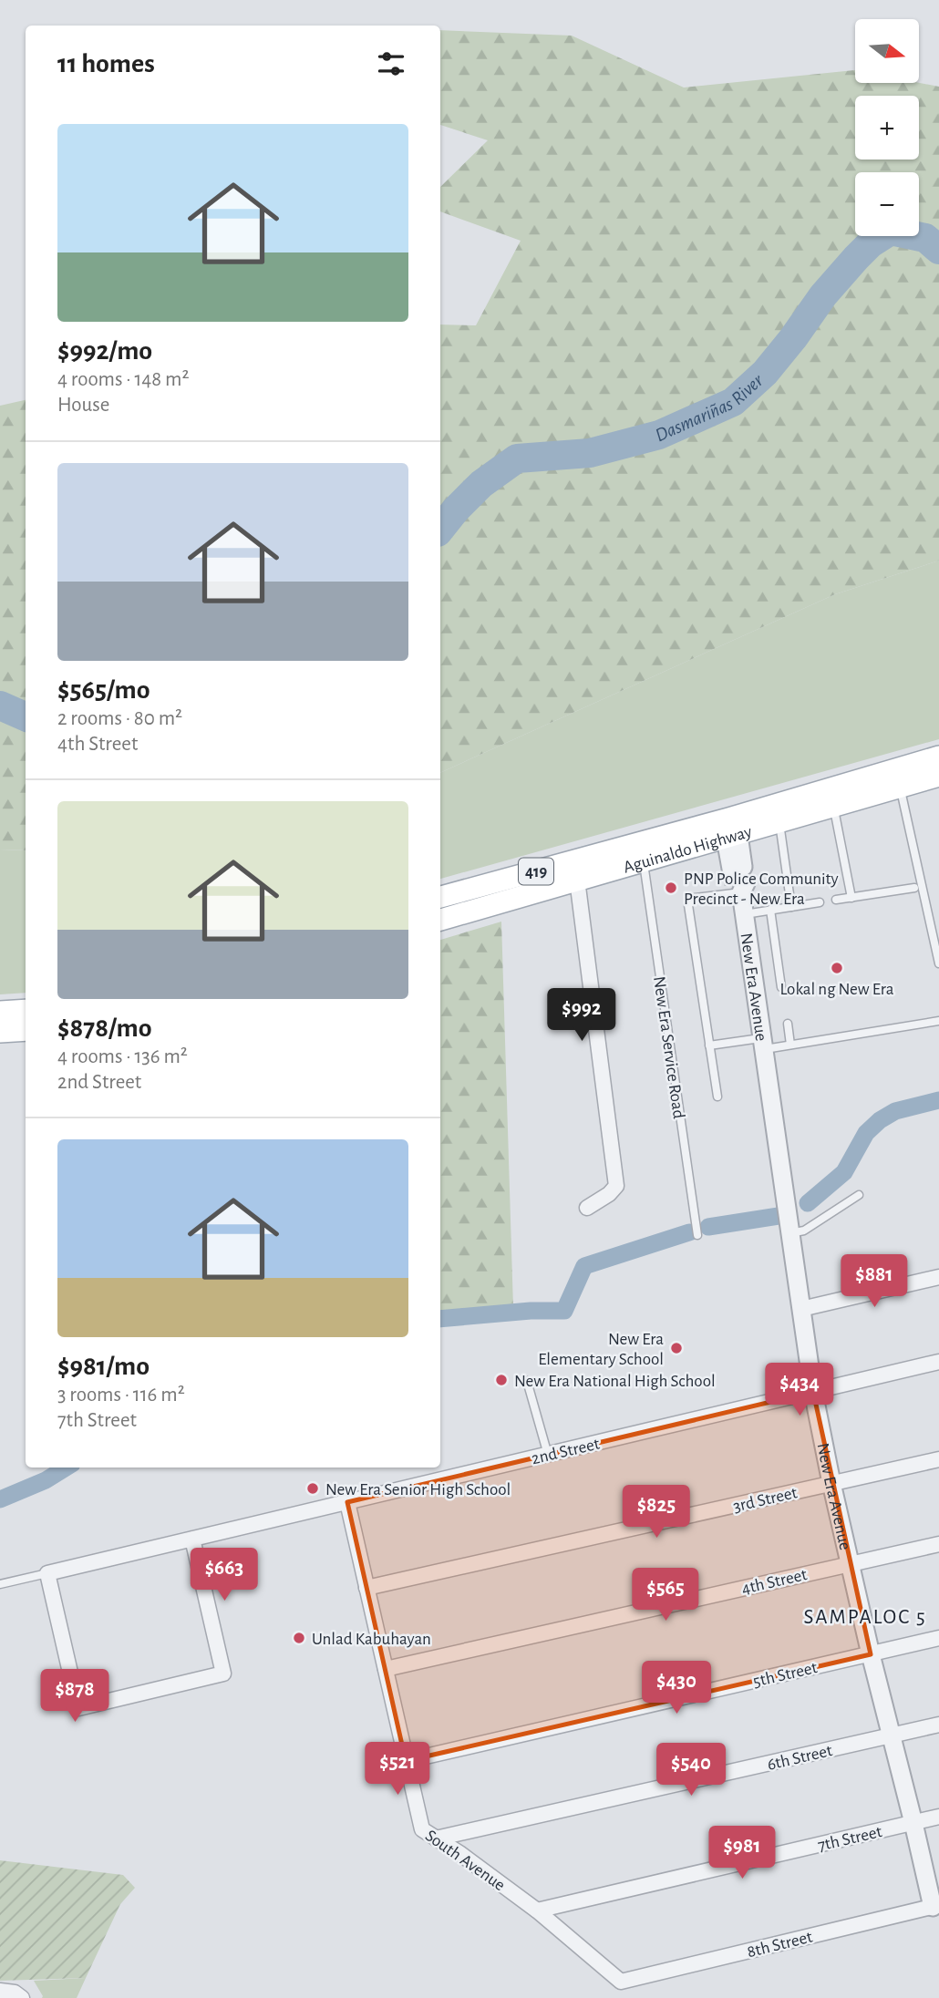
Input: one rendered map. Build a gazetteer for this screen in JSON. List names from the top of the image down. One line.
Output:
{"streets":{"main road":["Aguinaldo Highway","419"],"street":["New Era Avenue","2nd Street","3rd Street","4th Street","5th Street","6th Street","7th Street","South Avenue","8th Street"],"lane":["New Era Service Road"]},"crossings":[["Aguinaldo Highway","New Era Avenue"],["Aguinaldo Highway","New Era Service Road"],["New Era Avenue","2nd Street"],["New Era Avenue","3rd Street"],["New Era Avenue","4th Street"],["New Era Avenue","5th Street"],["New Era Avenue","6th Street"],["New Era Avenue","7th Street"],["New Era Avenue","8th Street"],["2nd Street","South Avenue"],["3rd Street","South Avenue"],["4th Street","South Avenue"],["5th Street","South Avenue"],["6th Street","South Avenue"],["7th Street","South Avenue"],["South Avenue","8th Street"]],"districts":["SAMPALOC 5"],"water":["Dasmariñas River"],"places":["PNP Police Community Precinct - New Era","Lokal ng New Era","New Era Elementary School","New Era National High School","New Era Senior High School","Unlad Kabuhayan"],"north":"right","page":{"map_buttons":["+","−"],"heading":"11 homes","list":[{"name":"$992/mo","note":"4 rooms · 148 m² · House"},{"name":"$565/mo","note":"2 rooms · 80 m² · 4th Street"},{"name":"$878/mo","note":"4 rooms · 136 m² · 2nd Street"},{"name":"$981/mo","note":"3 rooms · 116 m² · 7th Street"}],"price":["$992","$881","$434","$825","$663","$565","$430","$878","$521","$540","$981"]}}
